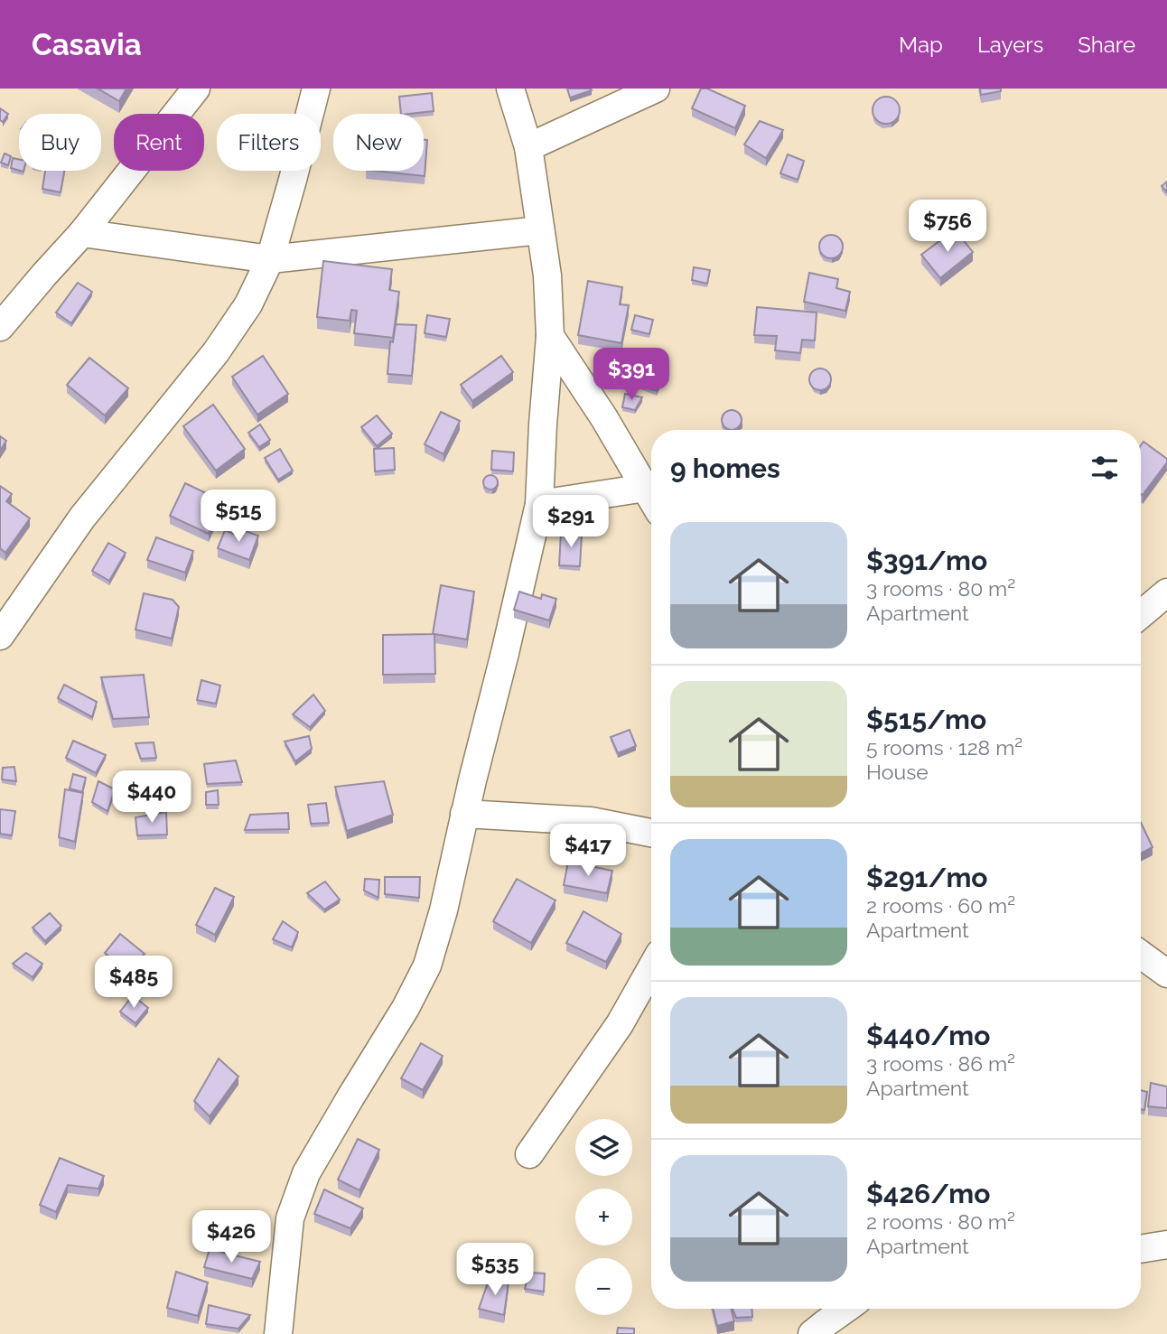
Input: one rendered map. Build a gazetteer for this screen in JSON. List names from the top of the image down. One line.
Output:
{"page":{"header":"Casavia","nav":["Map","Layers","Share"],"chip":["Buy","Rent","Filters","New"],"price":["$756","$391","$515","$291","$440","$417","$485","$426","$535"],"heading":"9 homes","list":[{"name":"$391/mo","note":"3 rooms · 80 m² · Apartment"},{"name":"$515/mo","note":"5 rooms · 128 m² · House"},{"name":"$291/mo","note":"2 rooms · 60 m² · Apartment"},{"name":"$440/mo","note":"3 rooms · 86 m² · Apartment"},{"name":"$426/mo","note":"2 rooms · 80 m² · Apartment"}],"map_buttons":["+","−"]}}
